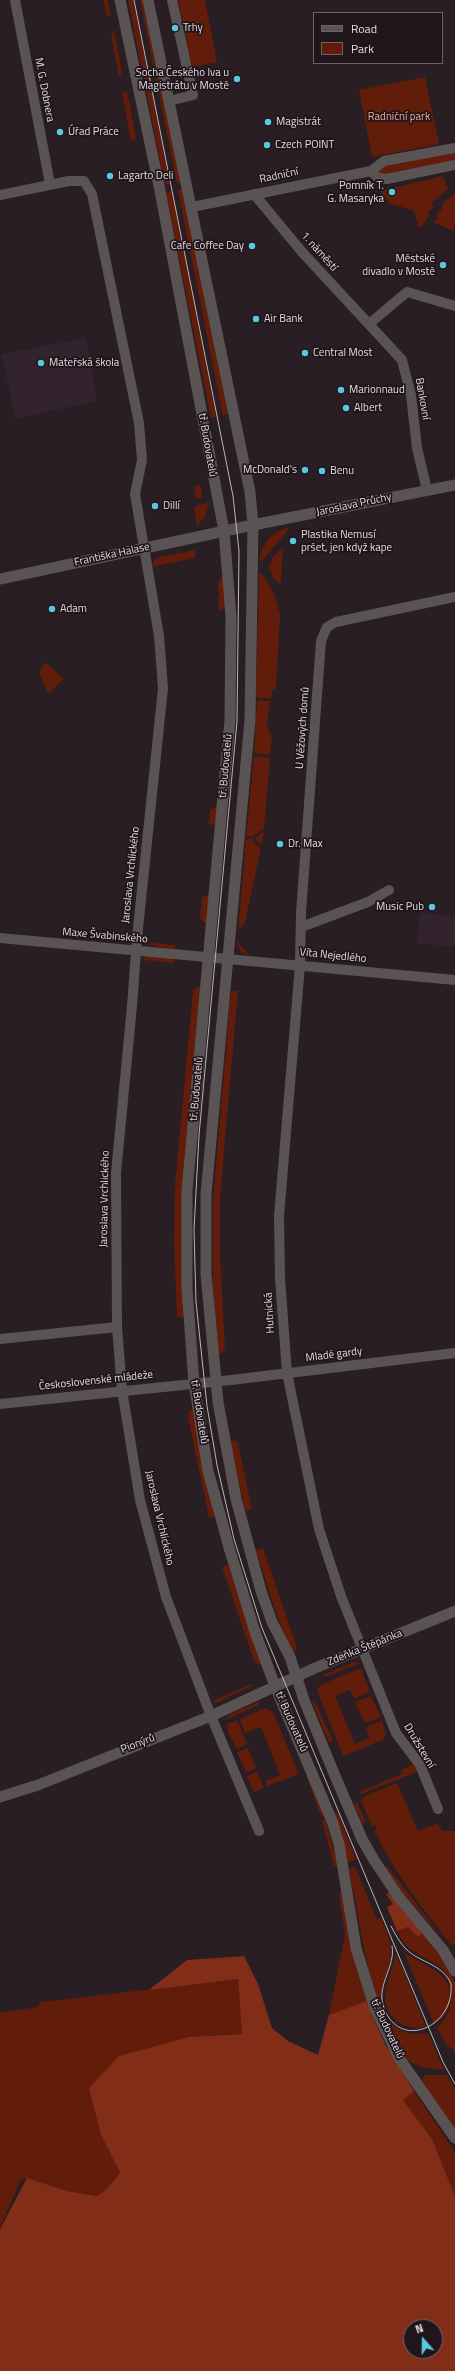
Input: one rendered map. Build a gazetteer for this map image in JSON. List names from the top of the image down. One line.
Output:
{"streets":{"street":["M. G. Dobnera","Radniční","1. náměstí","Bankovní","tř. Budovatelů","Jaroslava Průchy","Františka Halase","U Věžových domů","Jaroslava Vrchlického","Maxe Švabinského","Víta Nejedlého","Hutnická","Mladé gardy","Československé mládeže","Zdeňka Štěpánka","Pionýrů","Družstevní"]},"crossings":[["M. G. Dobnera","Jaroslava Vrchlického"],["Radniční","1. náměstí"],["Radniční","tř. Budovatelů"],["1. náměstí","Bankovní"],["Bankovní","Jaroslava Průchy"],["tř. Budovatelů","Jaroslava Průchy"],["tř. Budovatelů","Františka Halase"],["tř. Budovatelů","Maxe Švabinského"],["tř. Budovatelů","Víta Nejedlého"],["tř. Budovatelů","Mladé gardy"],["tř. Budovatelů","Československé mládeže"],["tř. Budovatelů","Zdeňka Štěpánka"],["tř. Budovatelů","Pionýrů"],["Jaroslava Průchy","Františka Halase"],["Františka Halase","Jaroslava Vrchlického"],["U Věžových domů","Víta Nejedlého"],["U Věžových domů","Hutnická"],["Jaroslava Vrchlického","Maxe Švabinského"],["Jaroslava Vrchlického","Československé mládeže"],["Jaroslava Vrchlického","Pionýrů"],["Maxe Švabinského","Víta Nejedlého"],["Víta Nejedlého","Hutnická"],["Hutnická","Mladé gardy"],["Hutnická","Zdeňka Štěpánka"],["Hutnická","Družstevní"],["Mladé gardy","Československé mládeže"],["Zdeňka Štěpánka","Pionýrů"],["Zdeňka Štěpánka","Družstevní"]],"parks":["Radniční park"],"places":["Trhy","Socha Českého lva u Magistrátu v Mostě","Magistrát","Úřad Práce","Czech POINT","Lagarto Deli","Pomník T. G. Masaryka","Cafe Coffee Day","Městské divadlo v Mostě","Air Bank","Central Most","Mateřská škola","Marionnaud","Albert","McDonald's","Benu","Dillí","Plastika Nemusí pršet, jen když kape","Adam","Dr. Max","Music Pub"],"legend":["Road","Park"],"north":"top"}
